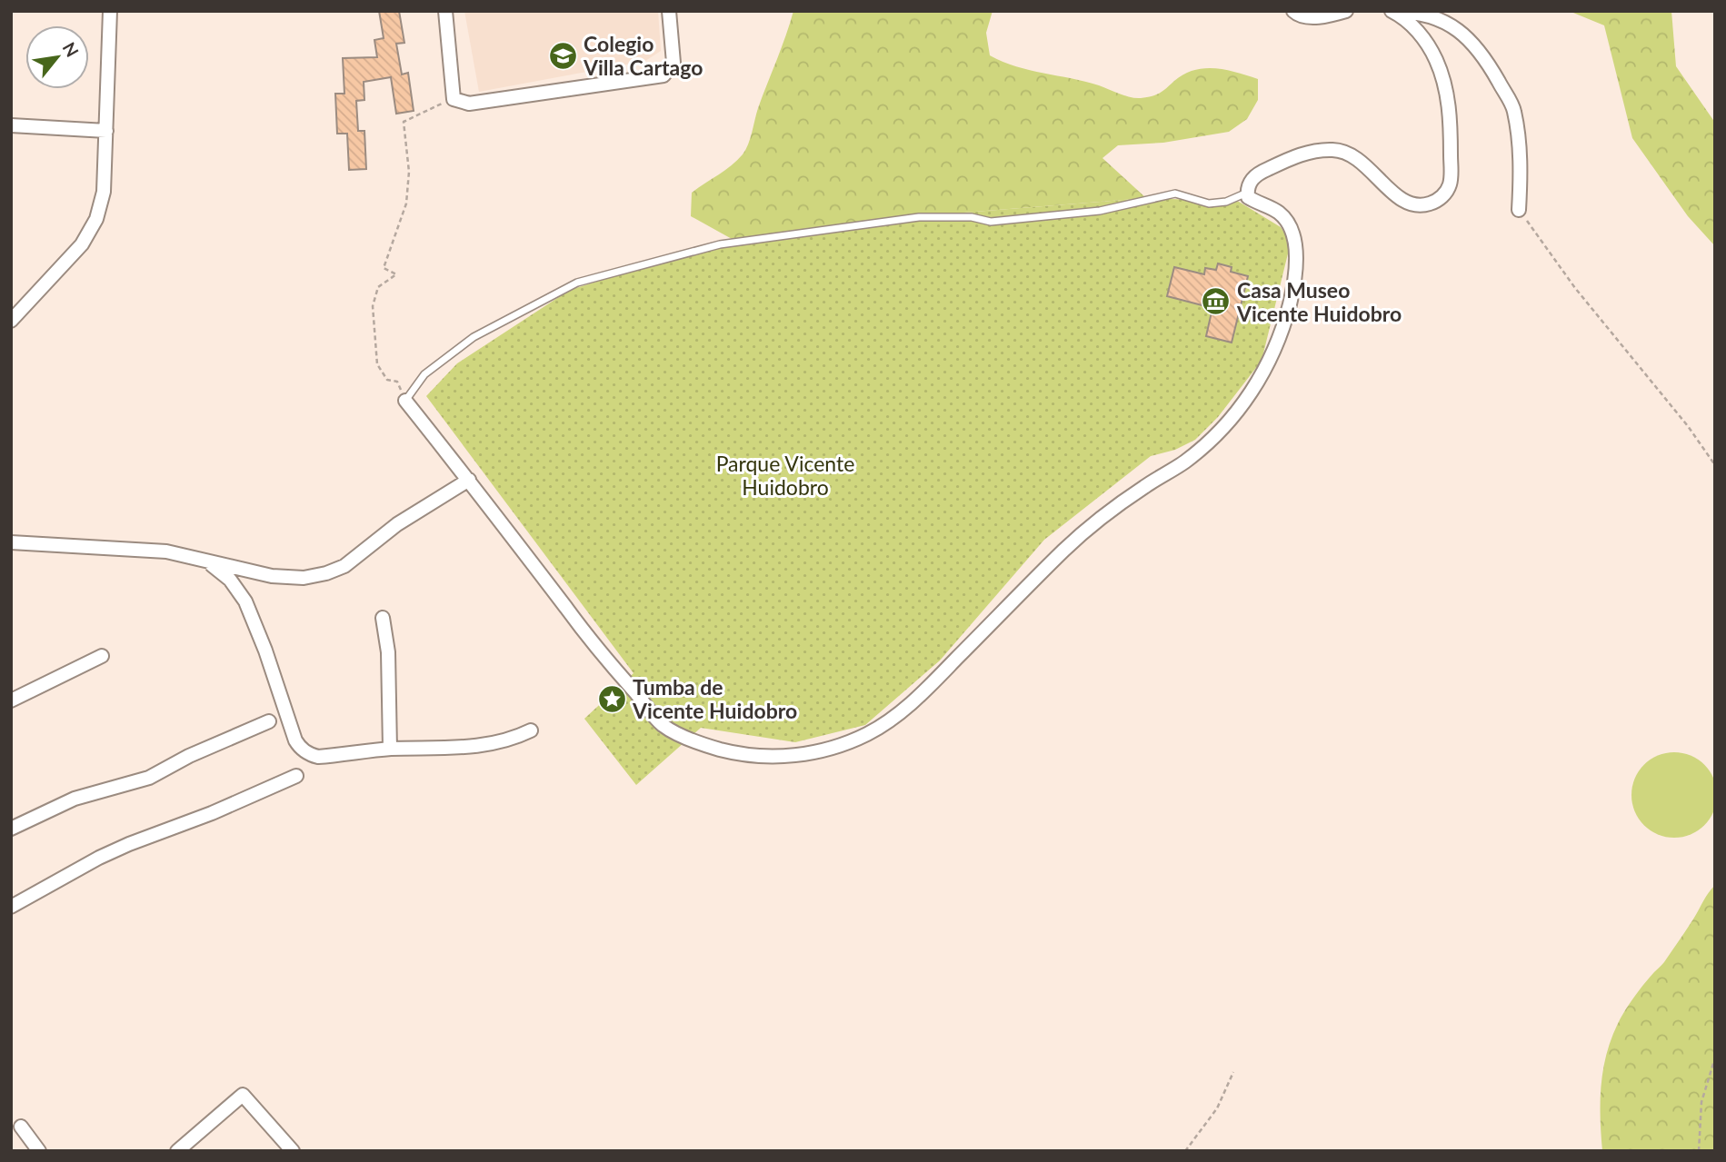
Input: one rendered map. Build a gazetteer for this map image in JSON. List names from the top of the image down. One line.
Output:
{"parks":["Parque Vicente Huidobro"],"places":{"school or university":["Colegio Villa Cartago"],"museum":["Casa Museo Vicente Huidobro"],"place":["Tumba de Vicente Huidobro"]},"north":"top right"}
